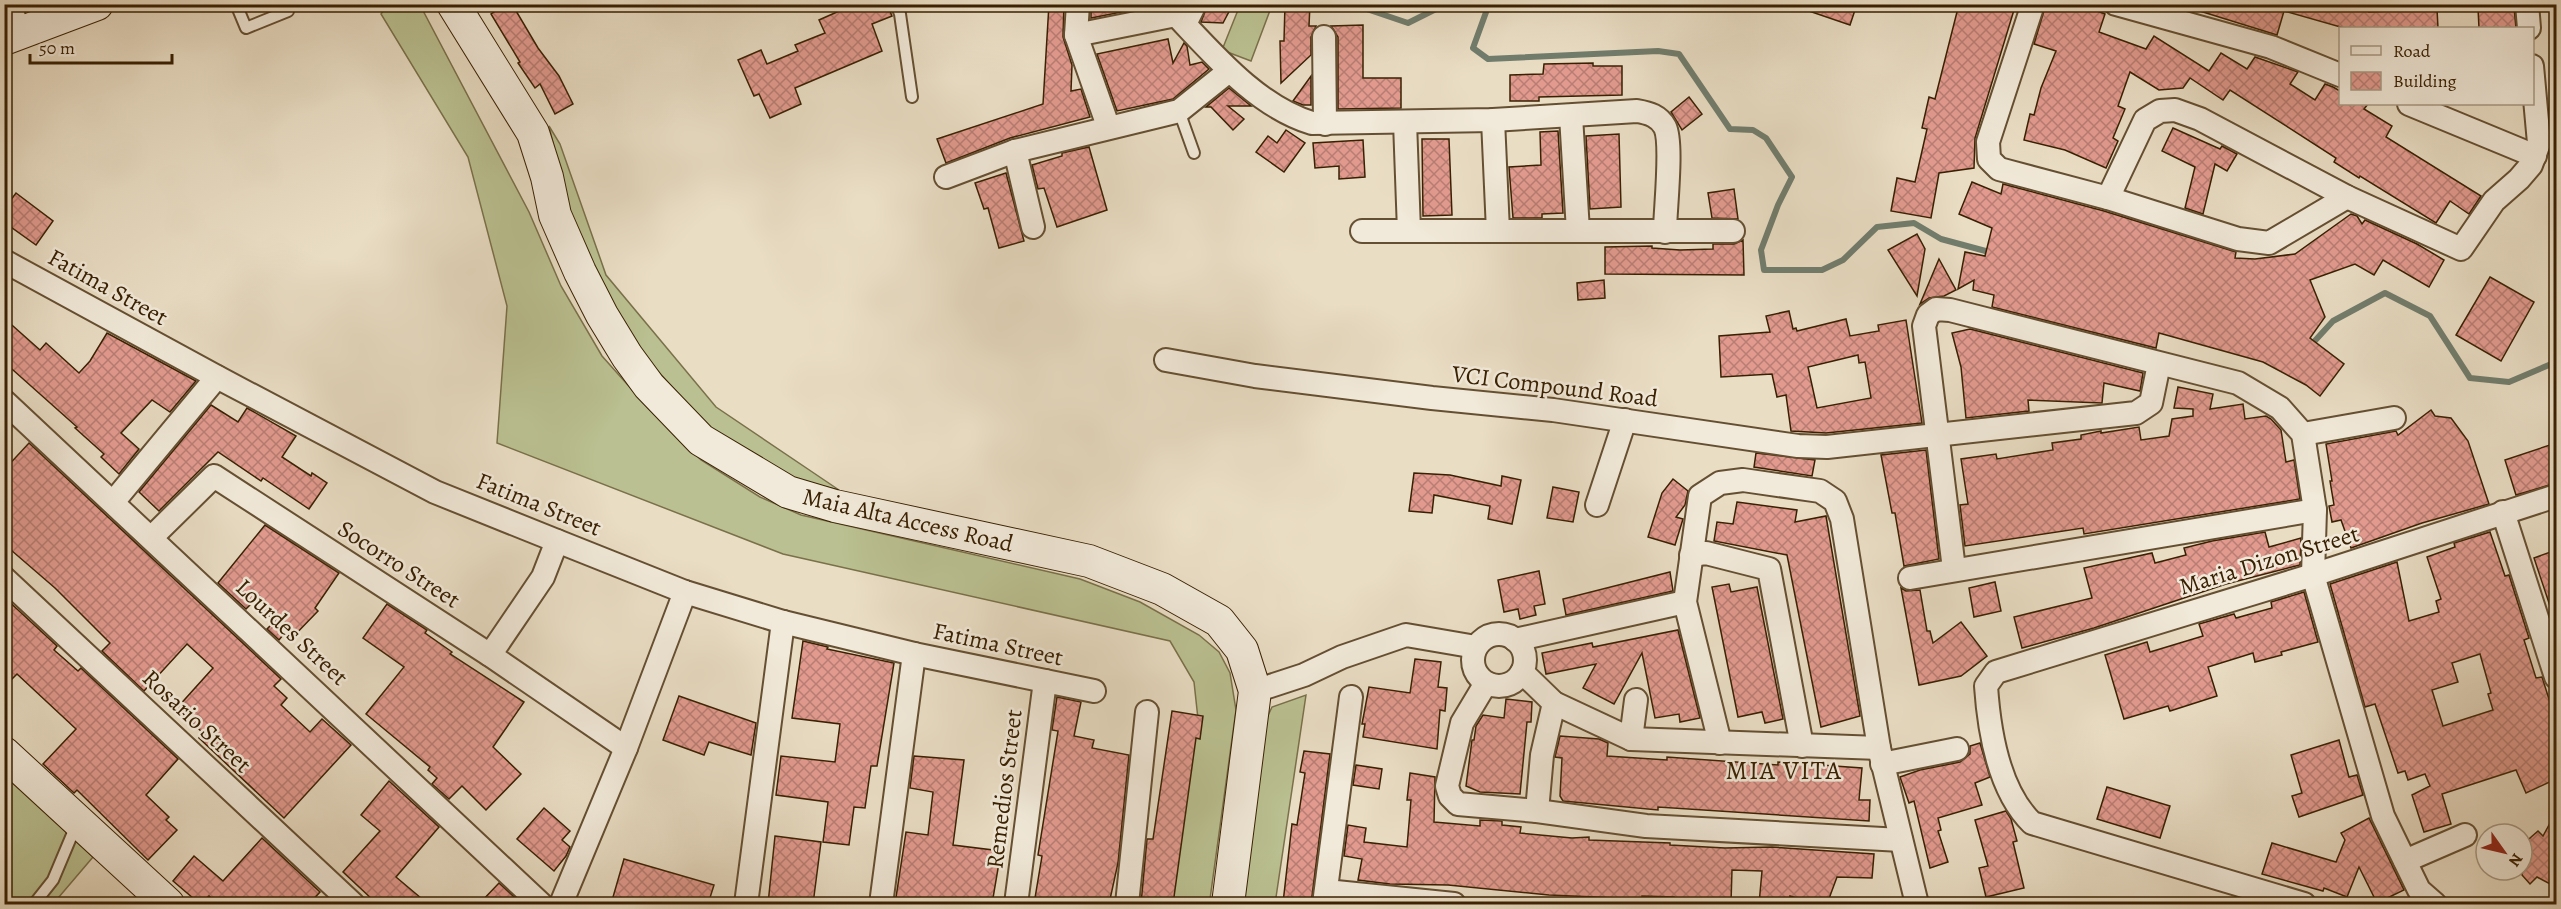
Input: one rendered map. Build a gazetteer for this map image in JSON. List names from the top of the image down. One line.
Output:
{"streets":{"street":["Fatima Street","VCI Compound Road","Maia Alta Access Road","Maria Dizon Street","Socorro Street","Lourdes Street","Rosario Street","Remedios Street"]},"crossings":[["Fatima Street","Remedios Street"],["Socorro Street","Lourdes Street"]],"districts":["MIA VITA"],"legend":["Road","Building"],"scale_bar":"50 m","north":"bottom right"}
